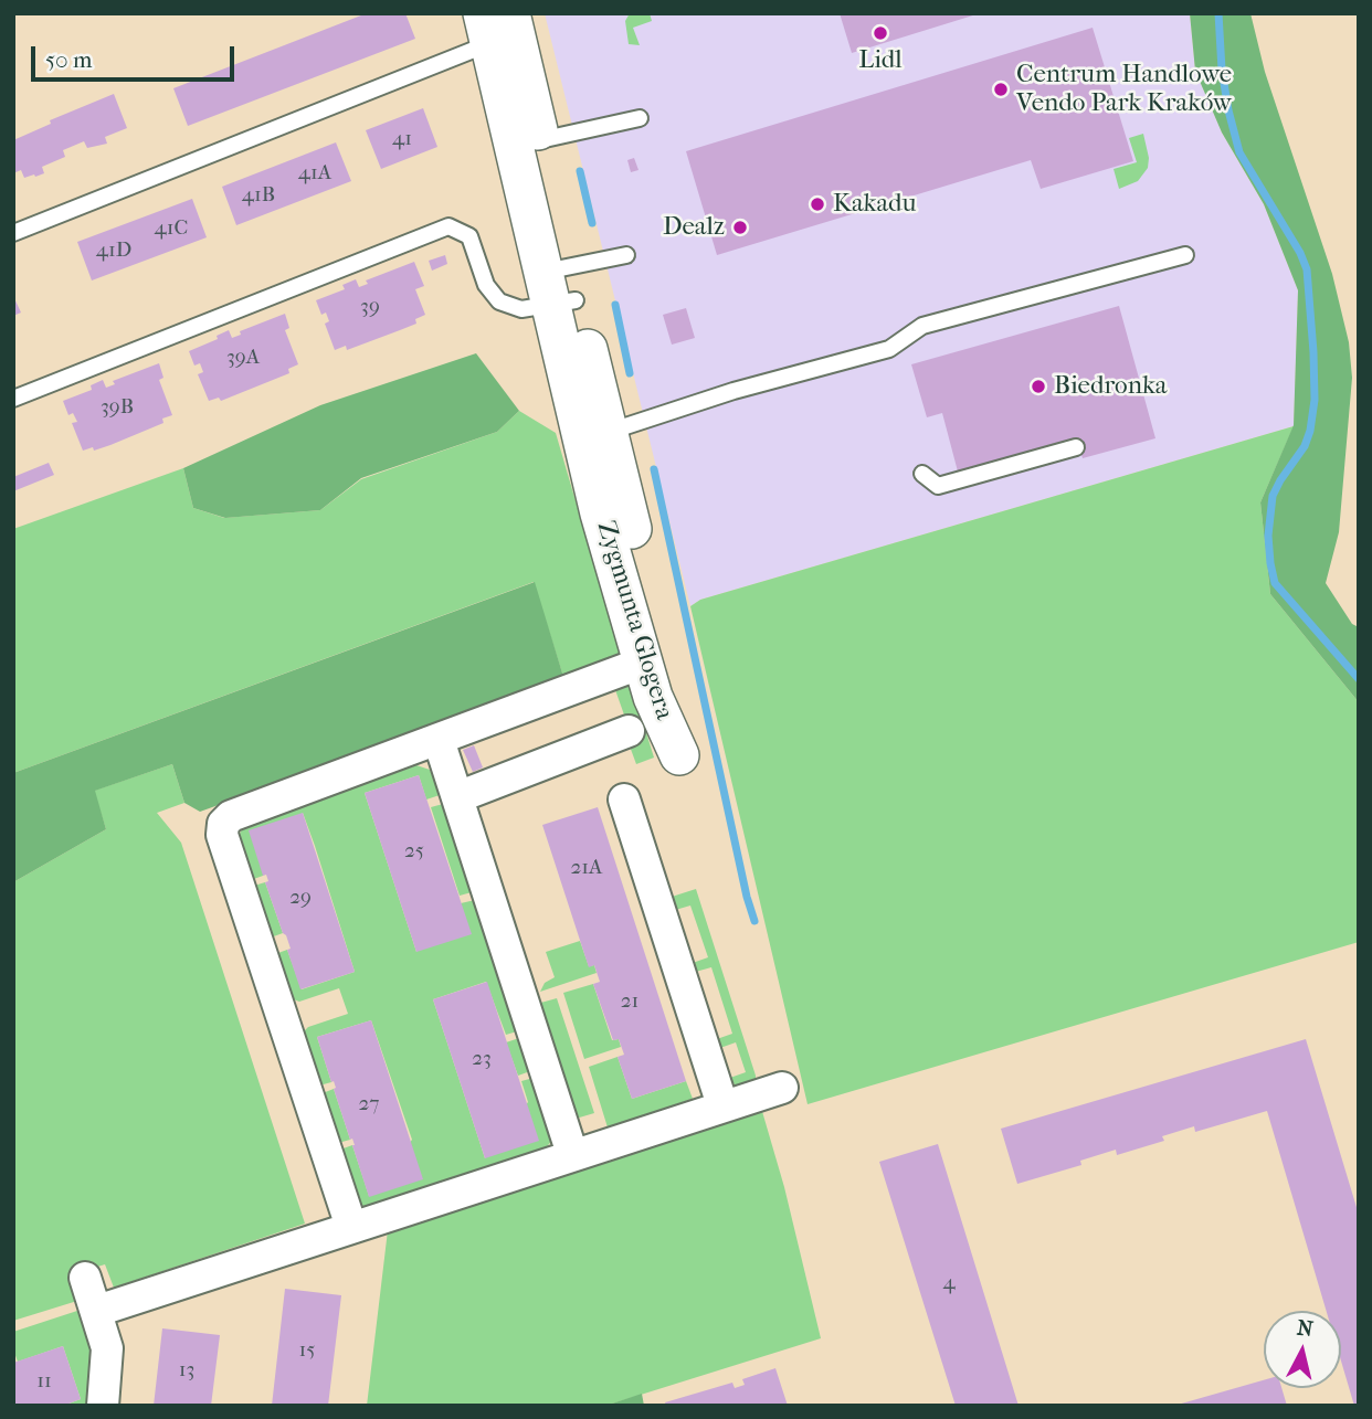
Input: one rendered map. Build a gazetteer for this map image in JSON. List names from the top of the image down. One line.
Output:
{"streets":{"street":["Zygmunta Glogera"]},"places":["Lidl","Centrum Handlowe Vendo Park Kraków","Kakadu","Dealz","Biedronka"],"house_numbers":["41","41A","41B","41C","41D","39","39A","39B","25","21A","29","21","23","27","4","15","13","11"],"scale_bar":"50 m","north":"top"}
